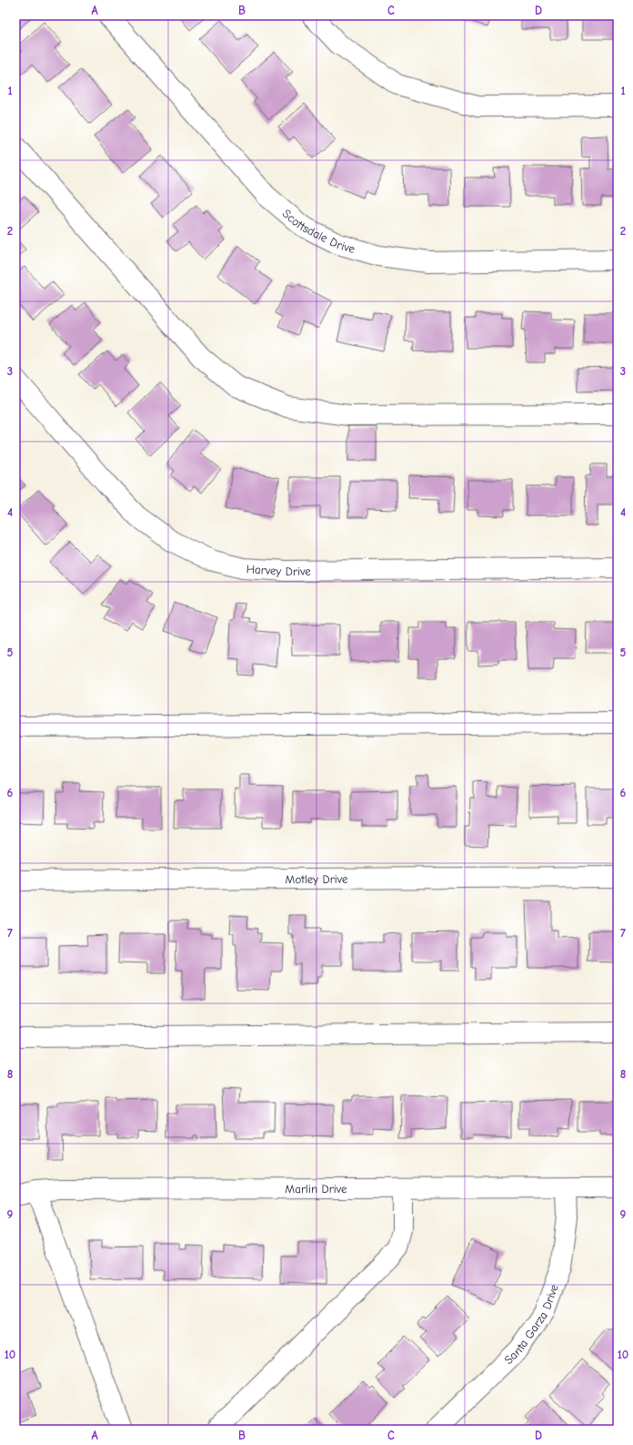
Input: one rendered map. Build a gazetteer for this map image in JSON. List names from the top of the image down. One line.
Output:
{"streets":{"street":["Scottsdale Drive","Harvey Drive","Motley Drive","Marlin Drive","Santa Garza Drive"]},"crossings":[["Marlin Drive","Santa Garza Drive"]],"grid":{"columns":["A","B","C","D"],"rows":["1","2","3","4","5","6","7","8","9","10"]}}
